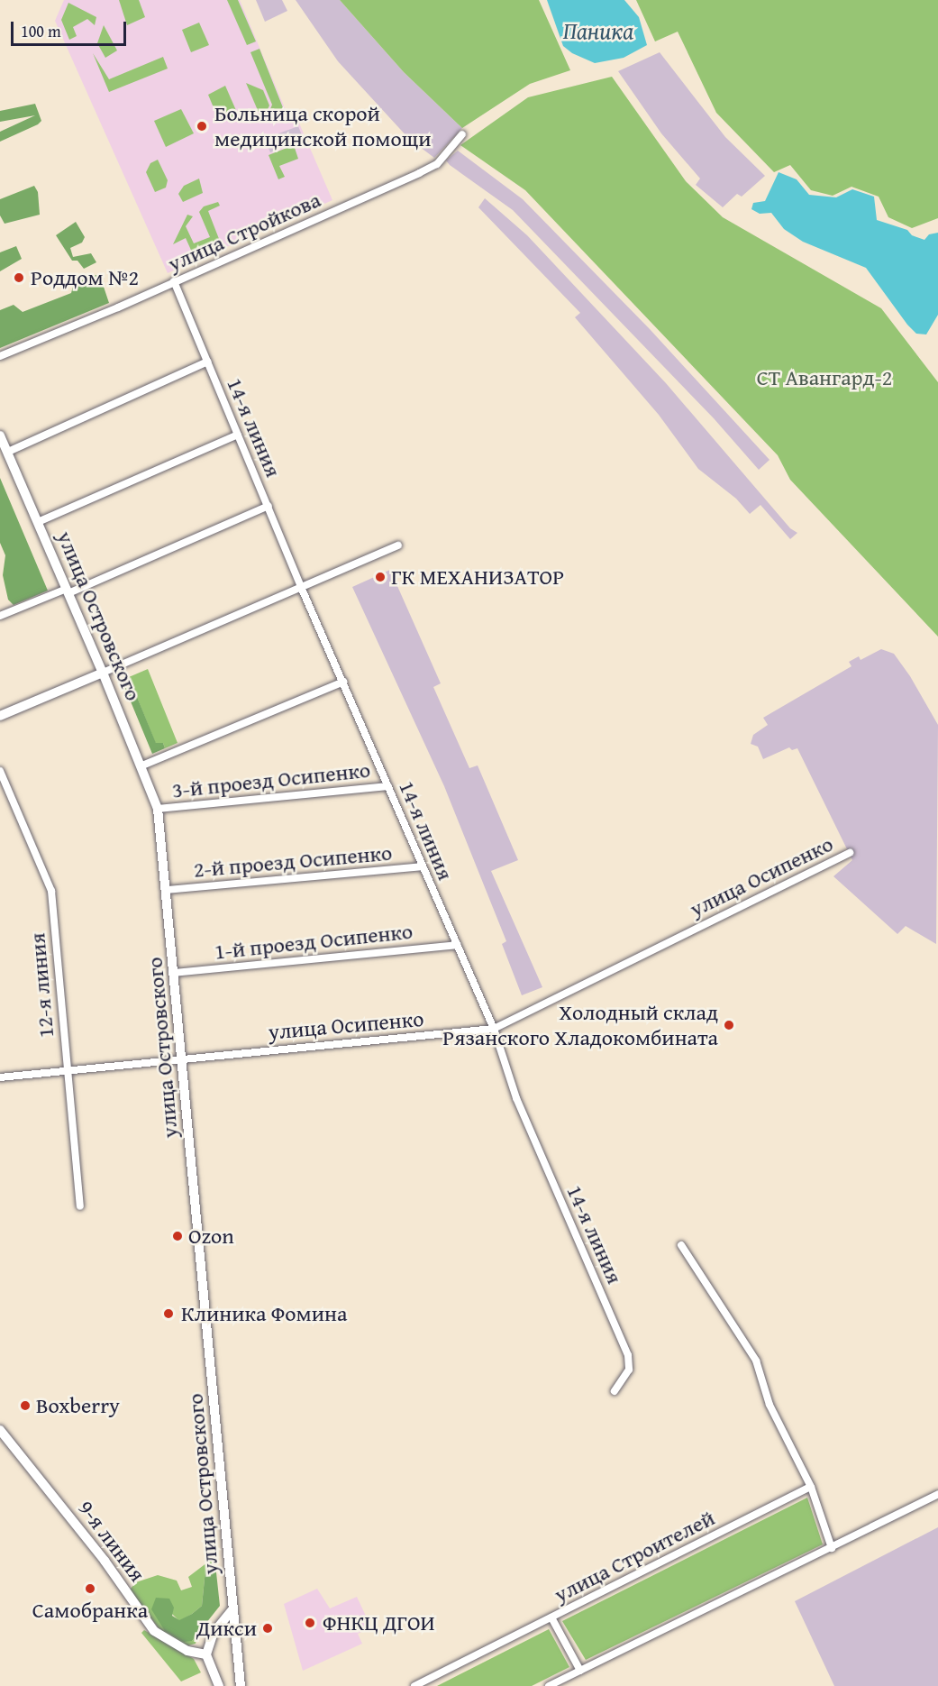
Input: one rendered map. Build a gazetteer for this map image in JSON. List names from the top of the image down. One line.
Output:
{"streets":{"street":["улица Стройкова","14-я линия","улица Островского","3-й проезд Осипенко","2-й проезд Осипенко","улица Осипенко","1-й проезд Осипенко","12-я линия","9-я линия","улица Строителей"]},"crossings":[["улица Стройкова","14-я линия"],["14-я линия","3-й проезд Осипенко"],["14-я линия","2-й проезд Осипенко"],["14-я линия","улица Осипенко"],["14-я линия","1-й проезд Осипенко"],["улица Островского","3-й проезд Осипенко"],["улица Островского","2-й проезд Осипенко"],["улица Островского","улица Осипенко"],["улица Островского","1-й проезд Осипенко"],["улица Осипенко","12-я линия"]],"water":["Паника"],"parks":["СТ Авангард-2"],"places":["Больница скорой медицинской помощи","Роддом №2","ГК МЕХАНИЗАТОР","Холодный склад Рязанского Хладокомбината","Ozon","Клиника Фомина","Boxberry","Самобранка","ФНКЦ ДГОИ","Дикси"],"scale_bar":"100 m"}
